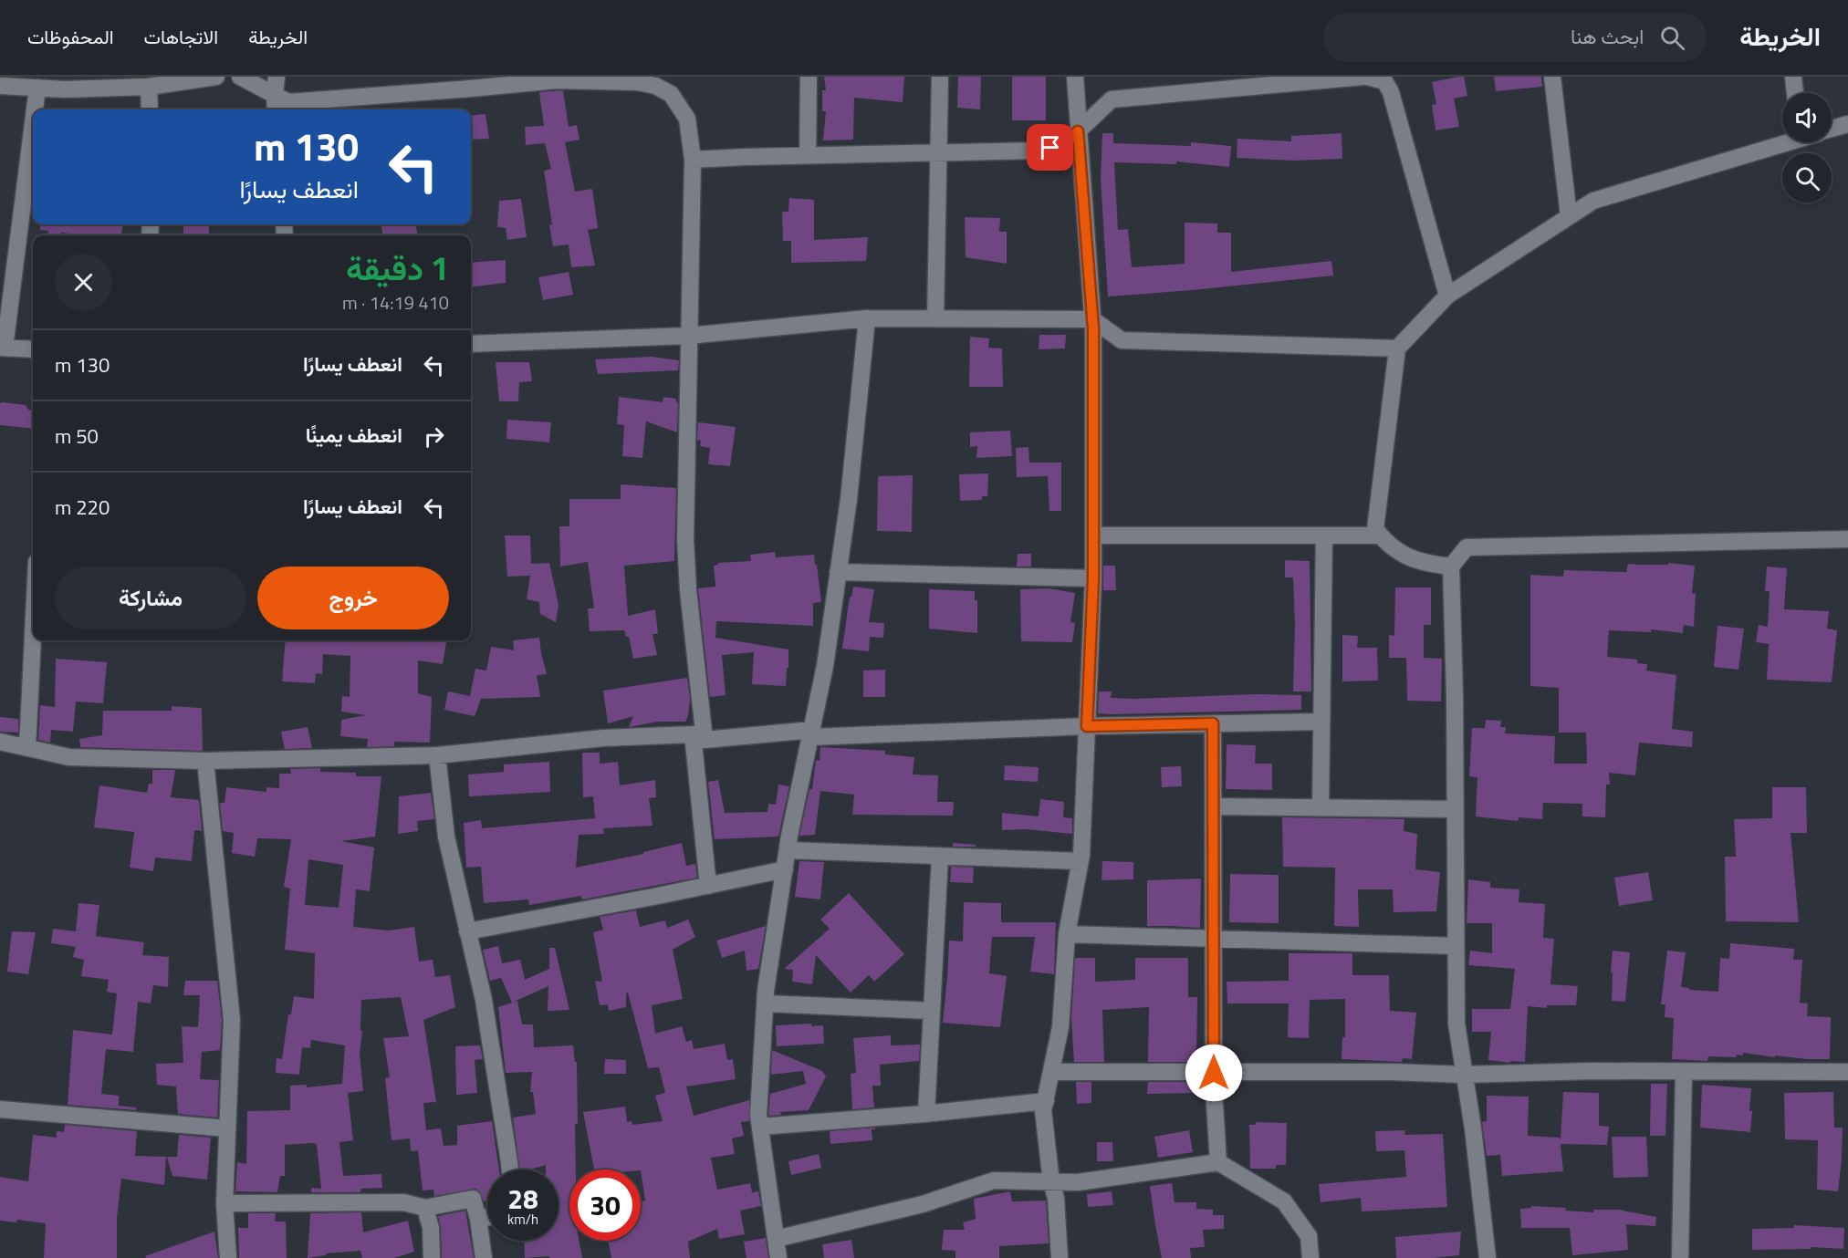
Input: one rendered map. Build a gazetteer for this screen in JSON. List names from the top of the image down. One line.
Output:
{"page":{"header":"الخريطة","search":"ابحث هنا","nav":["الخريطة","الاتجاهات","المحفوظات"],"turn":["130 m","انعطف يسارًا"],"heading":["1 دقيقة","410 m · 14:19"],"list":[{"name":"انعطف يسارًا","value":"130 m"},{"name":"انعطف يمينًا","value":"50 m"},{"name":"انعطف يسارًا","value":"220 m"}],"buttons":["خروج","مشاركة"],"speed":"28 km/h","limit":"30"}}
